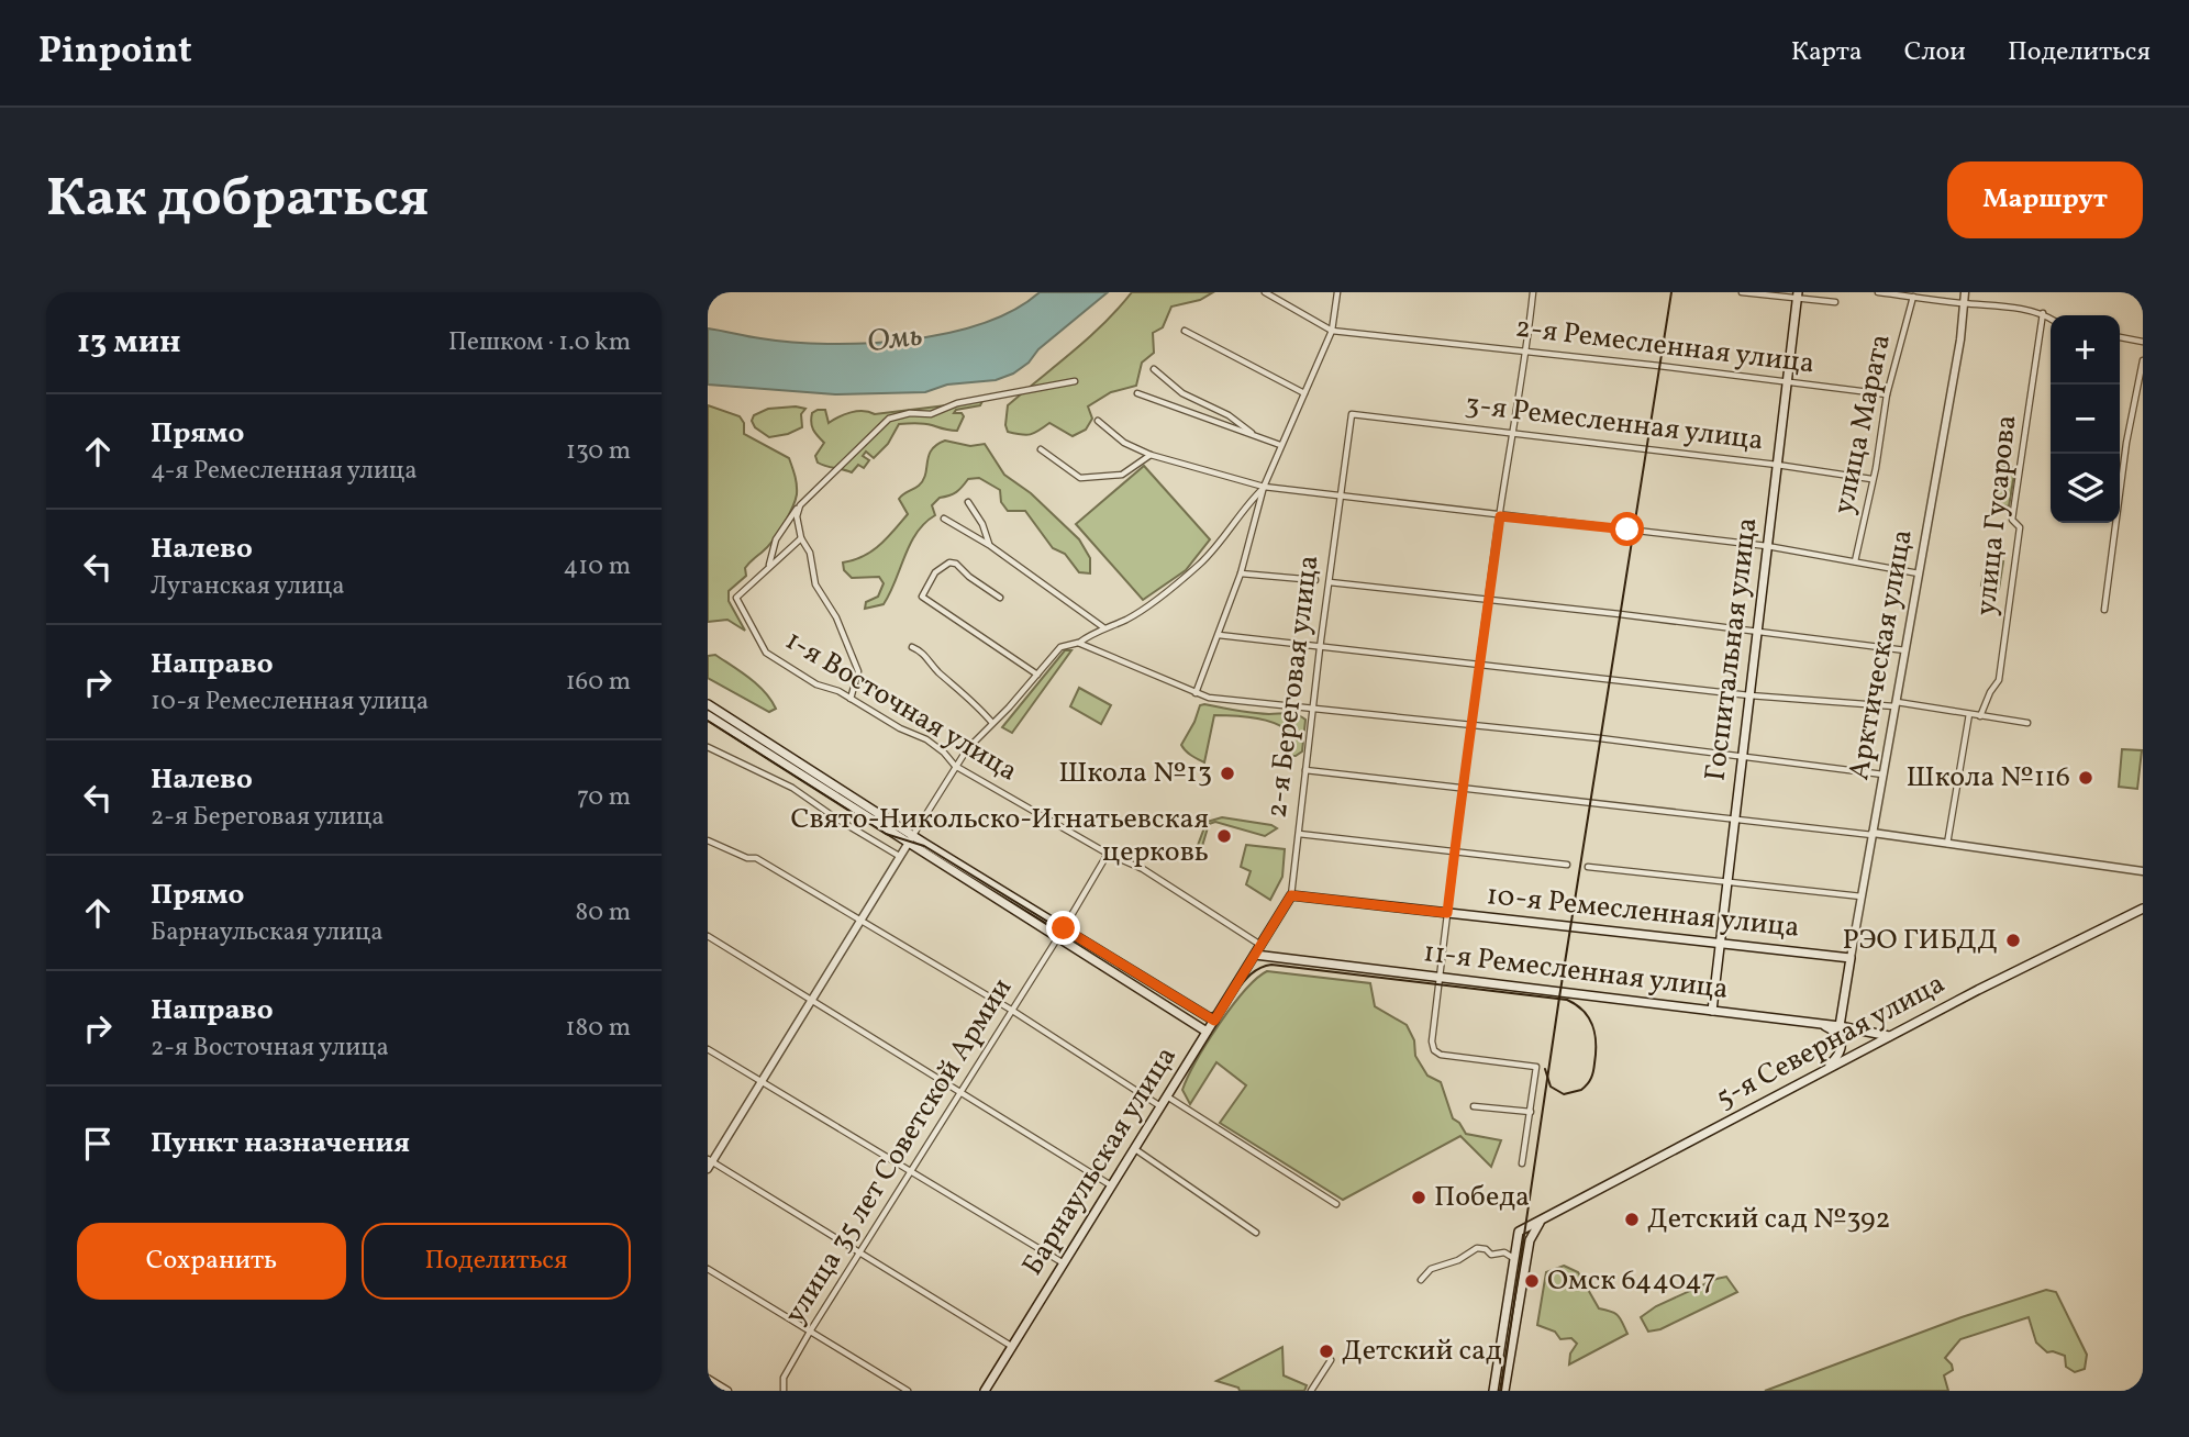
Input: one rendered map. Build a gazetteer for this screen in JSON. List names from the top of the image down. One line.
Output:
{"streets":{"main road":["Госпитальная улица","Арктическая улица","2-я Береговая улица","10-я Ремесленная улица","11-я Ремесленная улица","5-я Северная улица","Барнаульская улица"],"street":["2-я Ремесленная улица","3-я Ремесленная улица","улица Марата","улица Гусарова","1-я Восточная улица","улица 35 лет Советской Армии"]},"crossings":[["2-я Ремесленная улица","улица Марата"],["2-я Ремесленная улица","Госпитальная улица"],["3-я Ремесленная улица","улица Марата"],["3-я Ремесленная улица","Госпитальная улица"],["3-я Ремесленная улица","2-я Береговая улица"],["Госпитальная улица","10-я Ремесленная улица"],["Госпитальная улица","11-я Ремесленная улица"],["Арктическая улица","10-я Ремесленная улица"],["Арктическая улица","11-я Ремесленная улица"],["2-я Береговая улица","1-я Восточная улица"],["2-я Береговая улица","10-я Ремесленная улица"],["2-я Береговая улица","11-я Ремесленная улица"],["2-я Береговая улица","Барнаульская улица"],["11-я Ремесленная улица","5-я Северная улица"],["11-я Ремесленная улица","Барнаульская улица"]],"water":["Омь"],"places":["Школа №13","Школа №116","Свято-Никольско-Игнатьевская церковь","РЭО ГИБДД","Победа","Детский сад №392","Омск 644047","Детский сад"],"page":{"header":"Pinpoint","nav":["Карта","Слои","Поделиться"],"buttons":["Маршрут",["Сохранить","Поделиться"]],"title":"Как добраться","heading":["13 мин","Пешком · 1.0 km"],"map_buttons":["+","−"],"list":[["Прямо","4-я Ремесленная улица","130 m"],["Налево","Луганская улица","410 m"],["Направо","10-я Ремесленная улица","160 m"],["Налево","2-я Береговая улица","70 m"],["Прямо","Барнаульская улица","80 m"],["Направо","2-я Восточная улица","180 m"],"Пункт назначения"]}}
